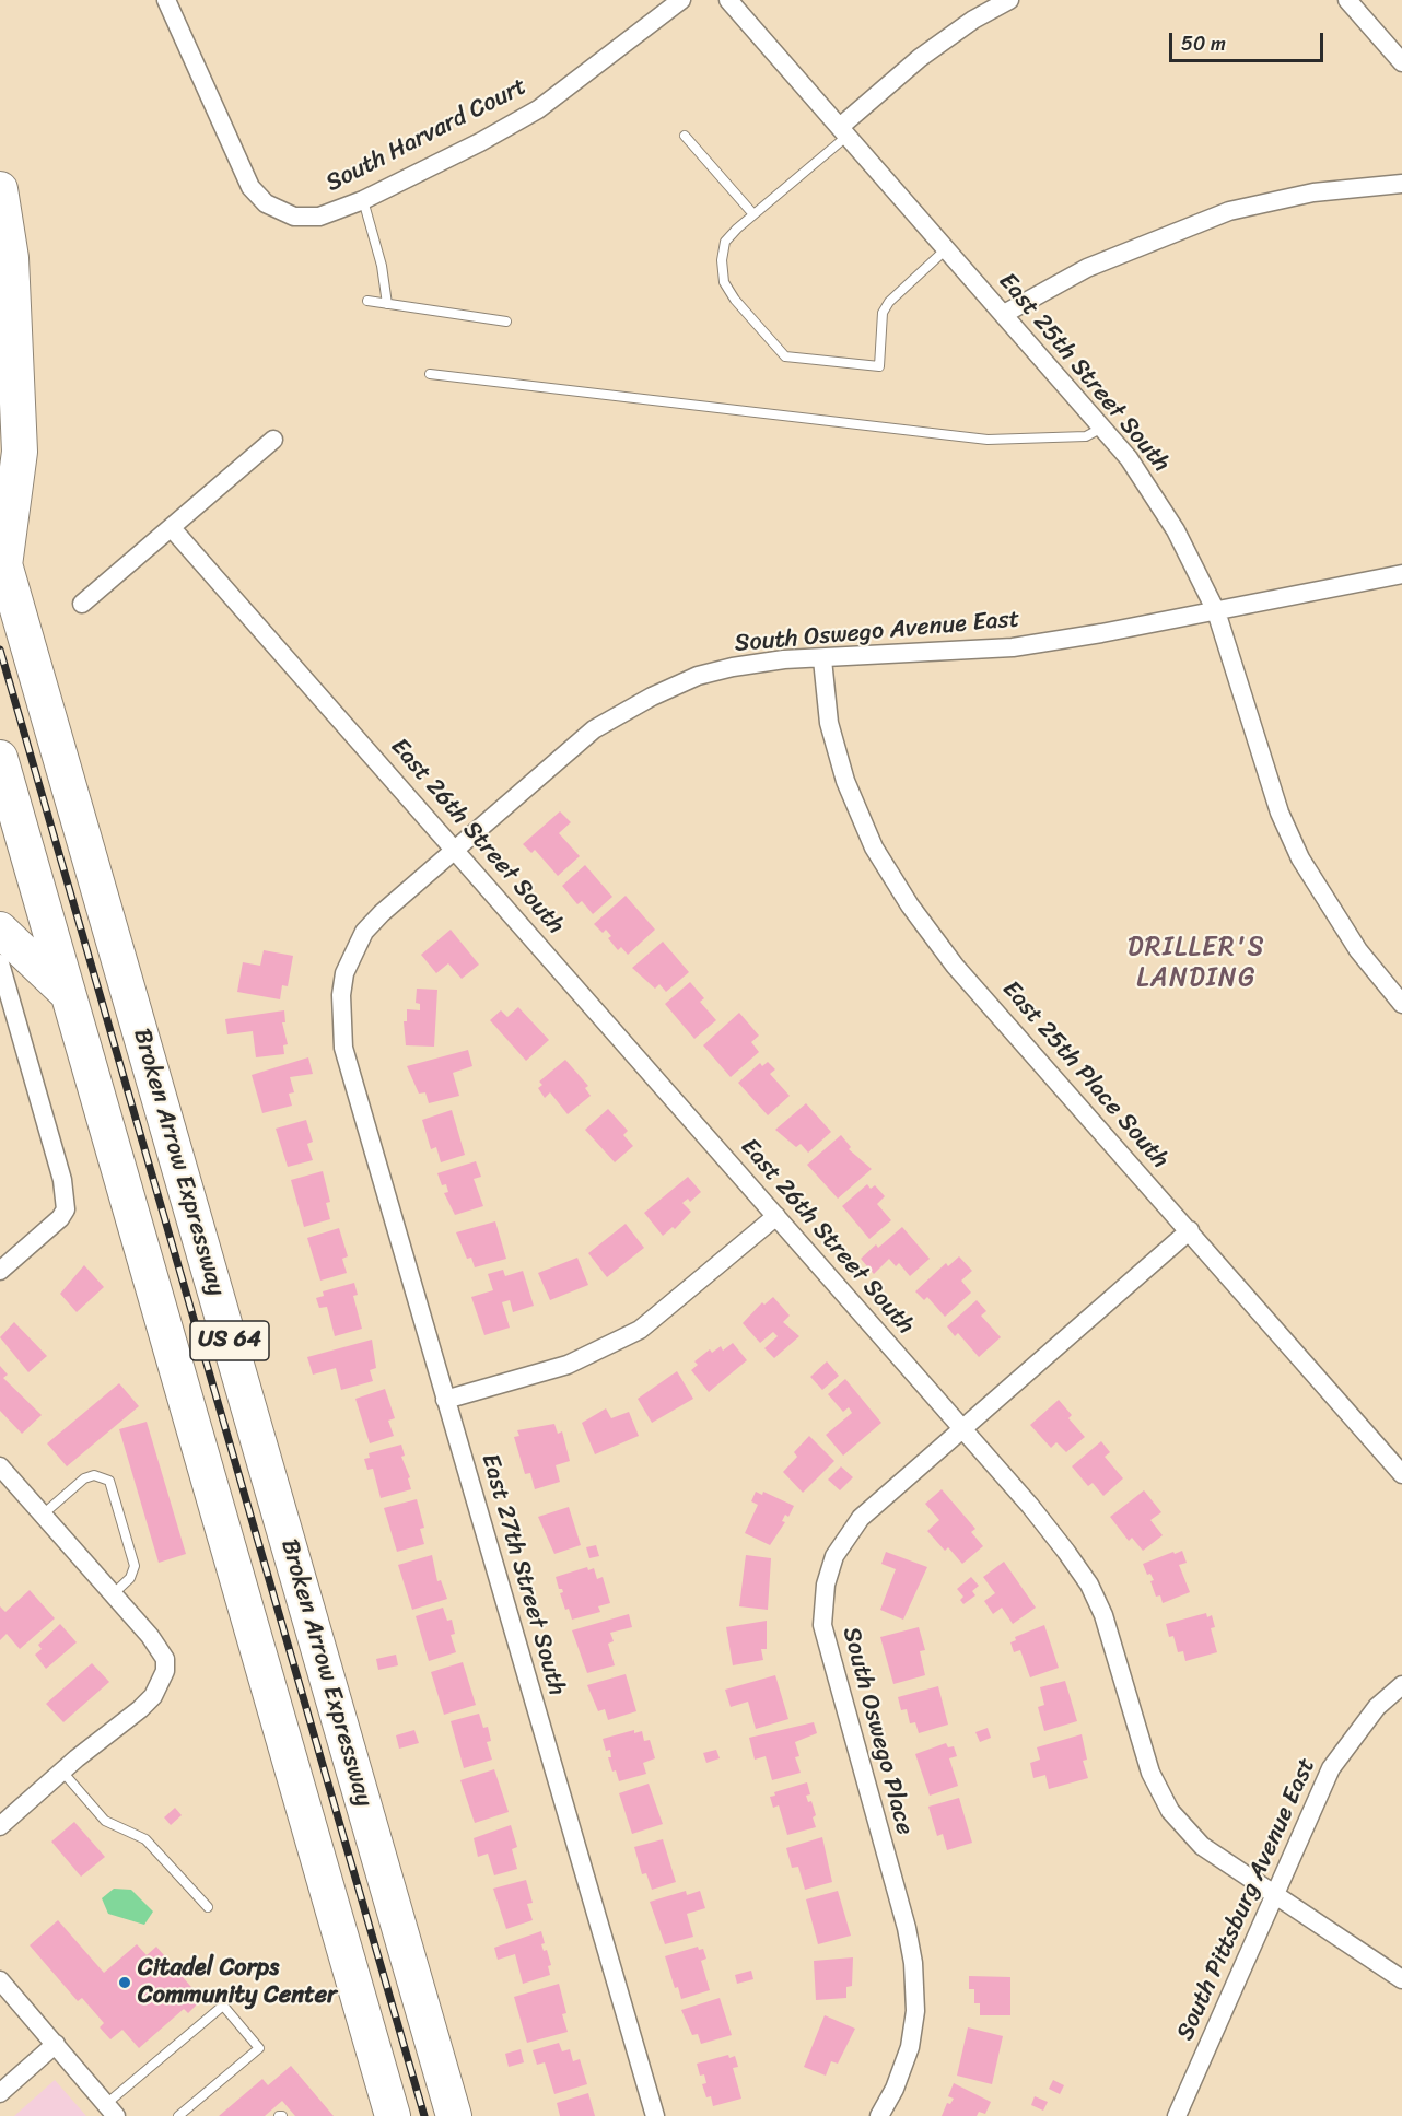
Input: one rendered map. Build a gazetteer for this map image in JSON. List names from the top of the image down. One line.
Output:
{"streets":{"highway":["Broken Arrow Expressway","US 64"],"street":["South Harvard Court","East 25th Street South","South Oswego Avenue East","East 26th Street South","East 25th Place South","East 27th Street South","South Oswego Place","South Pittsburg Avenue East"]},"crossings":[["East 25th Street South","South Oswego Avenue East"],["South Oswego Avenue East","East 26th Street South"],["South Oswego Avenue East","East 25th Place South"],["South Oswego Avenue East","East 27th Street South"],["East 26th Street South","South Oswego Place"],["East 26th Street South","South Pittsburg Avenue East"],["East 25th Place South","South Oswego Place"]],"districts":["DRILLER'S LANDING"],"places":["Citadel Corps Community Center"],"scale_bar":"50 m"}
